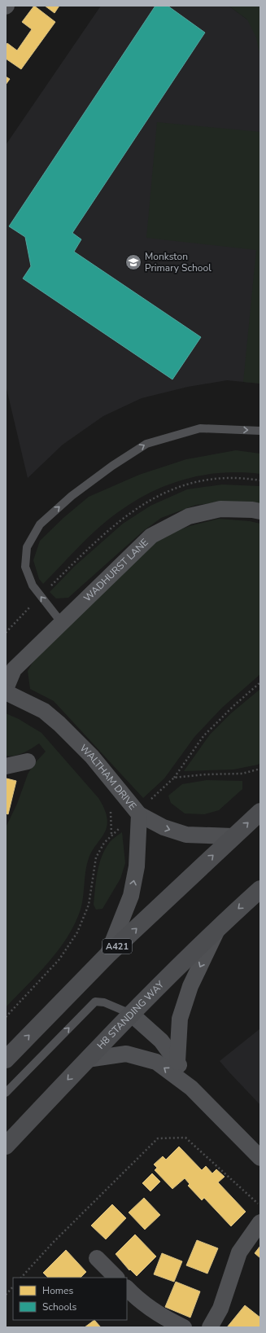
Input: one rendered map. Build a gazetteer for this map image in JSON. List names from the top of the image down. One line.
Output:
{"streets":{"highway":["A421","H8 STANDING WAY"],"street":["WADHURST LANE","WALTHAM DRIVE"]},"crossings":[["WALTHAM DRIVE","A421"]],"places":{"school or university":["Monkston Primary School"]},"legend":["Homes","Schools"]}
